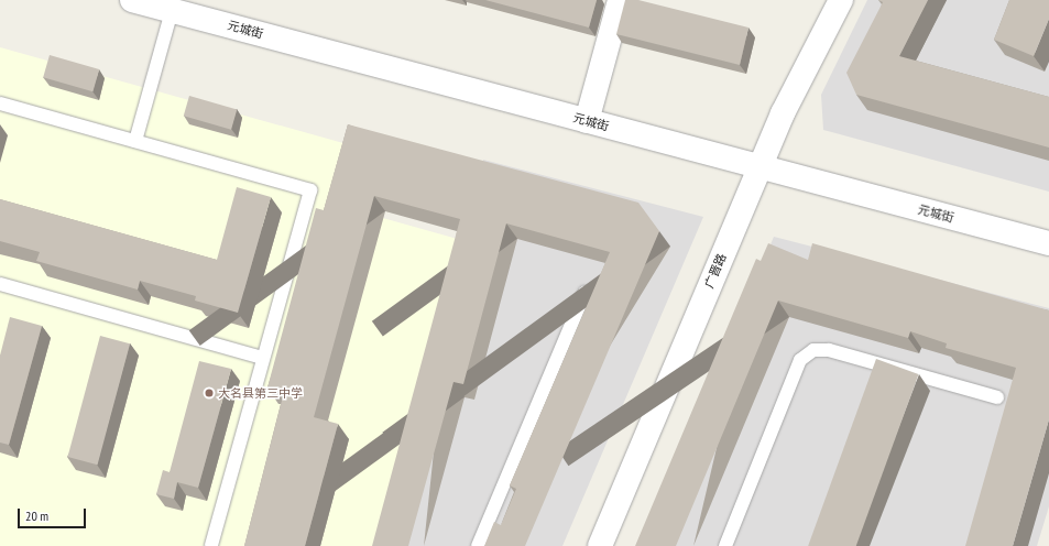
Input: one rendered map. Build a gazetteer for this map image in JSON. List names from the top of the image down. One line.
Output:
{"streets":{"street":["元城街","广晋路"]},"crossings":[["元城街","广晋路"]],"places":["大名县第三中学"],"scale_bar":"20 m"}
